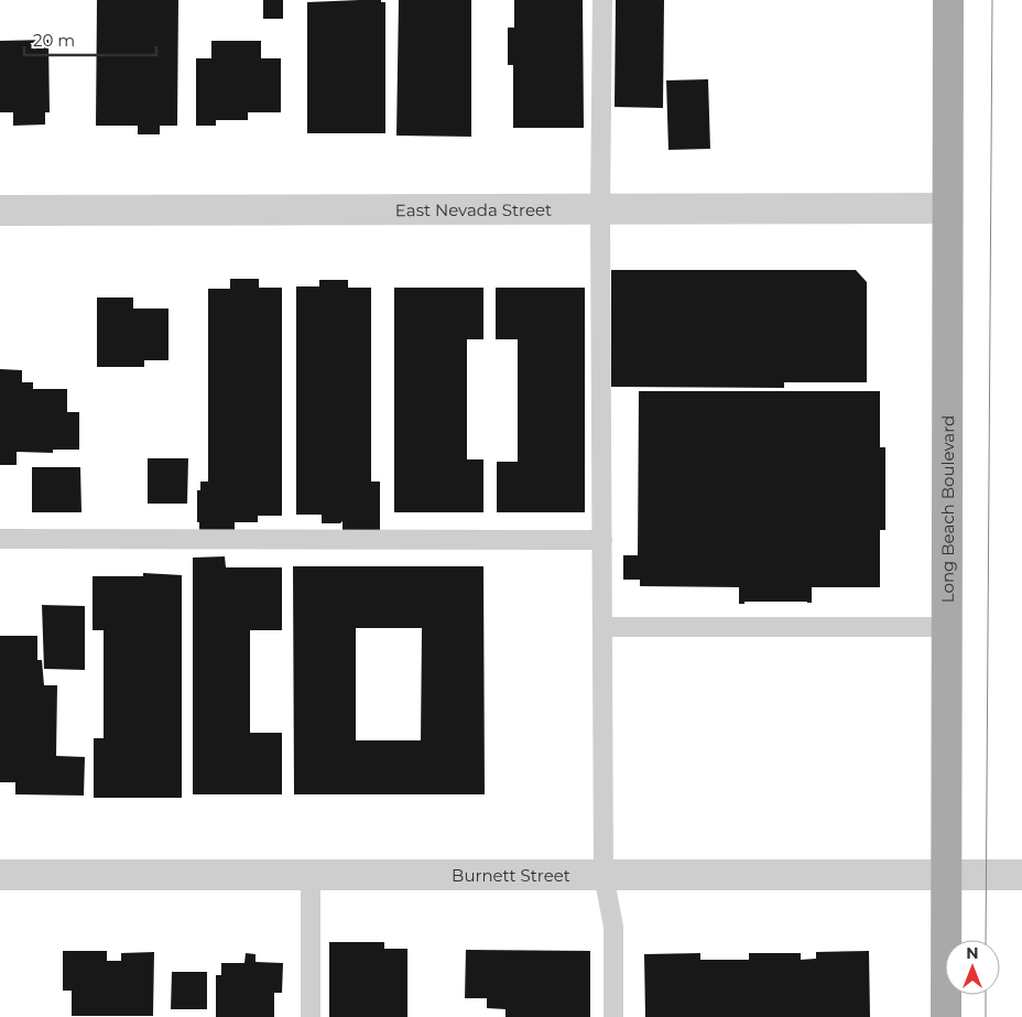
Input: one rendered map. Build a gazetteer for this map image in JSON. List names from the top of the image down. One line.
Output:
{"streets":{"main road":["Long Beach Boulevard"],"street":["East Nevada Street","Burnett Street"]},"crossings":[["East Nevada Street","Long Beach Boulevard"],["Long Beach Boulevard","Burnett Street"]],"scale_bar":"20 m","north":"top"}
